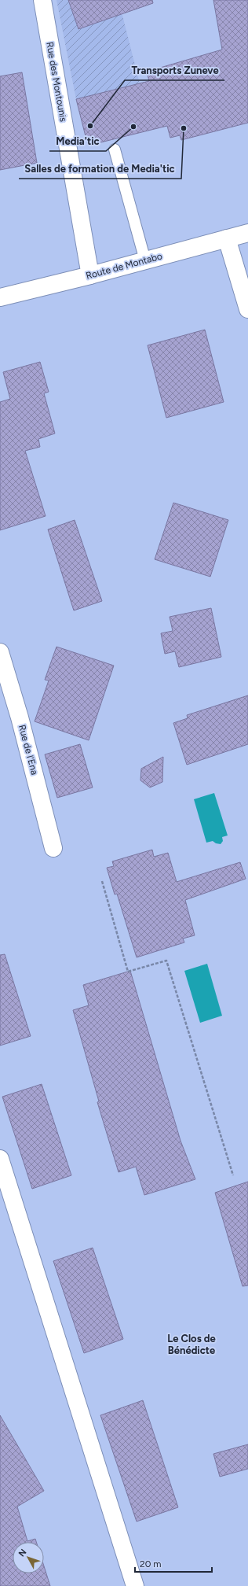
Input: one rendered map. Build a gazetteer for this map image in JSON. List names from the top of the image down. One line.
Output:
{"streets":{"street":["Rue des Montounis","Route de Montabo","Rue de l'Ena"]},"crossings":[["Rue des Montounis","Route de Montabo"]],"districts":["Le Clos de Bénédicte"],"places":["Transports Zuneve","Media'tic","Salles de formation de Media'tic"],"scale_bar":"20 m","north":"top left"}
